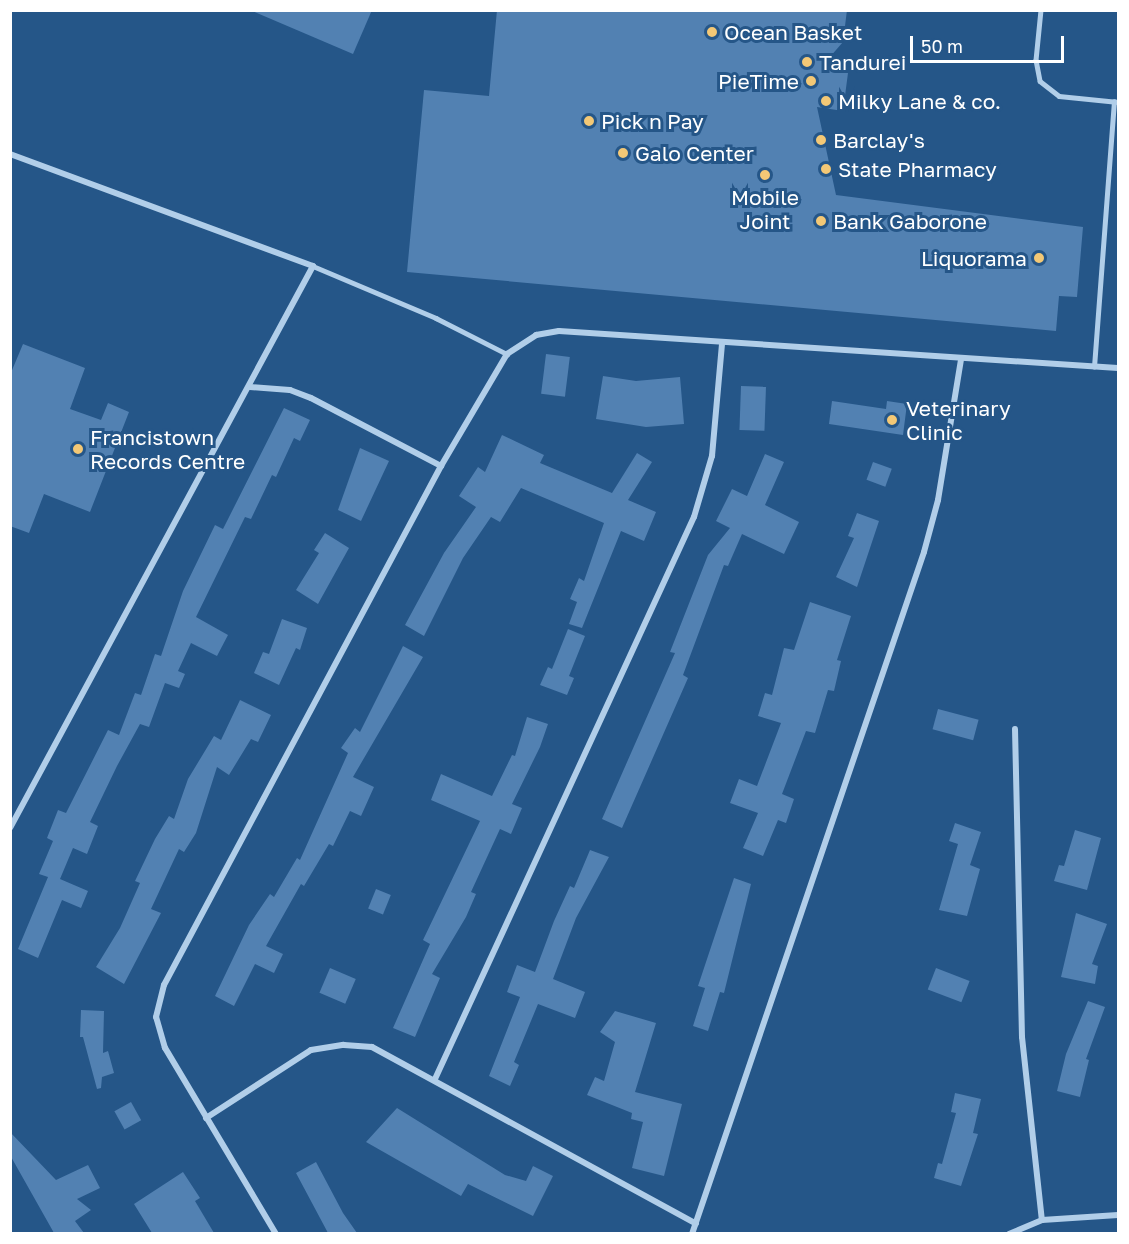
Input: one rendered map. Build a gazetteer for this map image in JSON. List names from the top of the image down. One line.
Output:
{"places":["Ocean Basket","Tandurei","PieTime","Milky Lane & co.","Pick n Pay","Barclay's","Galo Center","State Pharmacy","Mobile Joint","Bank Gaborone","Liquorama","Veterinary Clinic","Francistown Records Centre"],"scale_bar":"50 m"}
